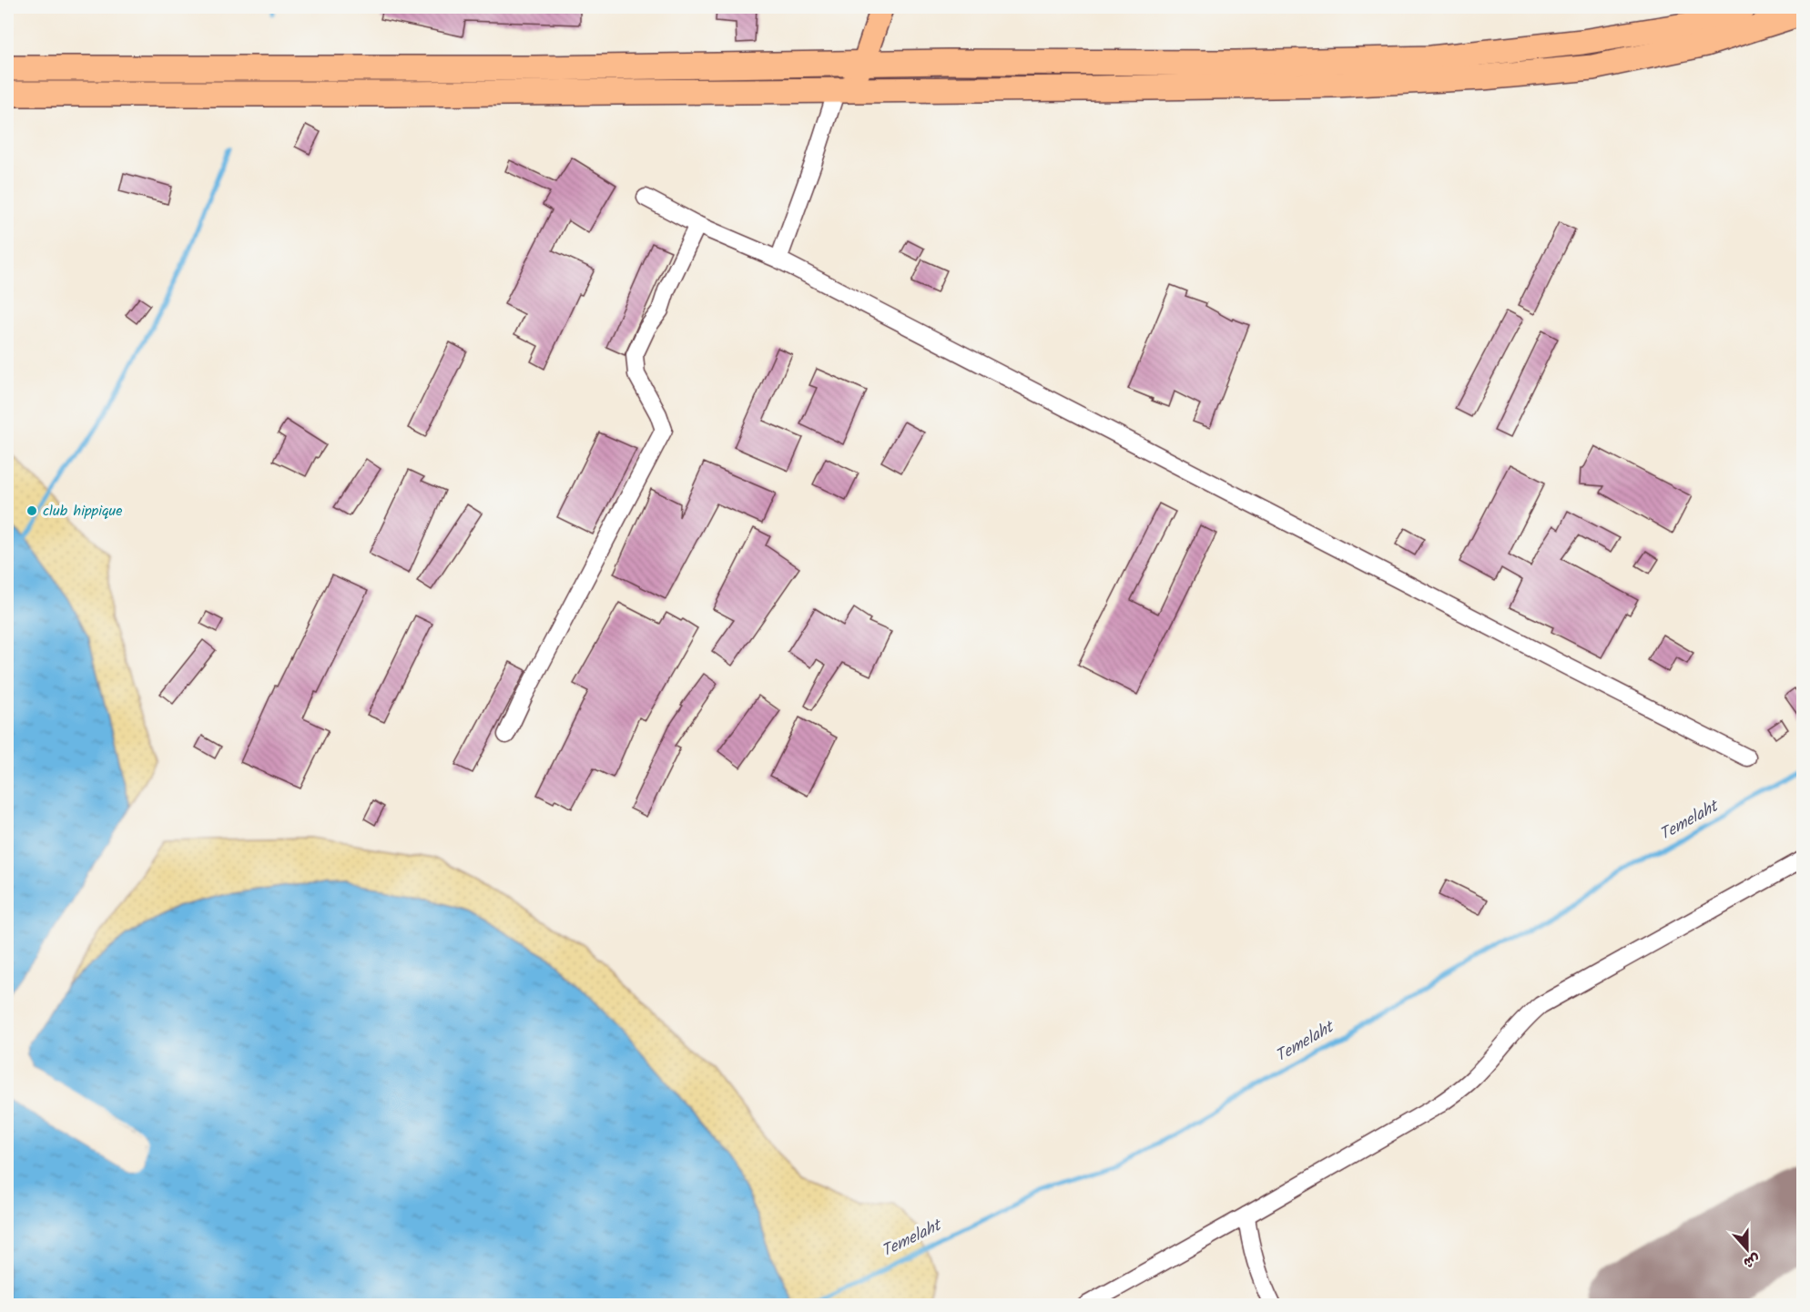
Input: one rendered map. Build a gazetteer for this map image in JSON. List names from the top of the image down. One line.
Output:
{"water":["Temelaht"],"places":["club hippique"],"north":"bottom"}
